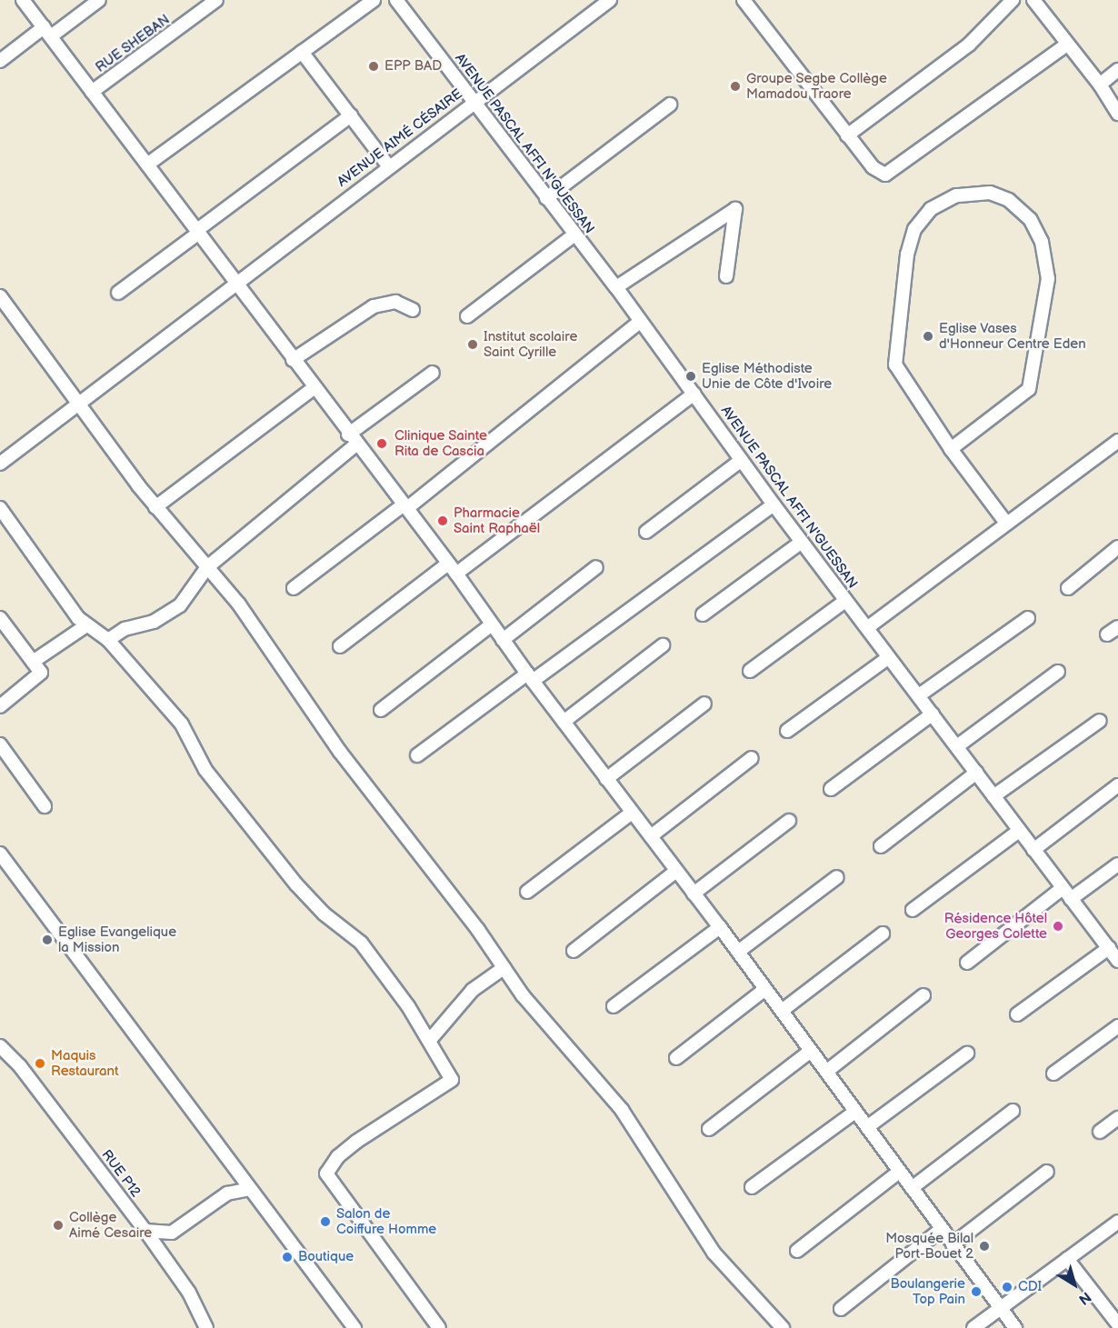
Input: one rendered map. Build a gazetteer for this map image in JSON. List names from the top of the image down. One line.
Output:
{"streets":{"street":["RUE SHEBAN","AVENUE AIMÉ CÉSAIRE","AVENUE PASCAL AFFI N'GUESSAN","RUE P12"]},"crossings":[["AVENUE AIMÉ CÉSAIRE","AVENUE PASCAL AFFI N'GUESSAN"]],"places":["EPP BAD","Groupe Segbe Collège Mamadou Traore","Eglise Vases d'Honneur Centre Eden","Institut scolaire Saint Cyrille","Eglise Méthodiste Unie de Côte d'Ivoire","Clinique Sainte Rita de Cascia","Pharmacie Saint Raphaël","Résidence Hôtel Georges Colette","Eglise Evangelique la Mission","Maquis Restaurant","Salon de Coiffure Homme","Collège Aimé Cesaire","Mosquée Bilal Port-Bouet 2","Boutique","CDI","Boulangerie Top Pain"],"north":"bottom right"}
